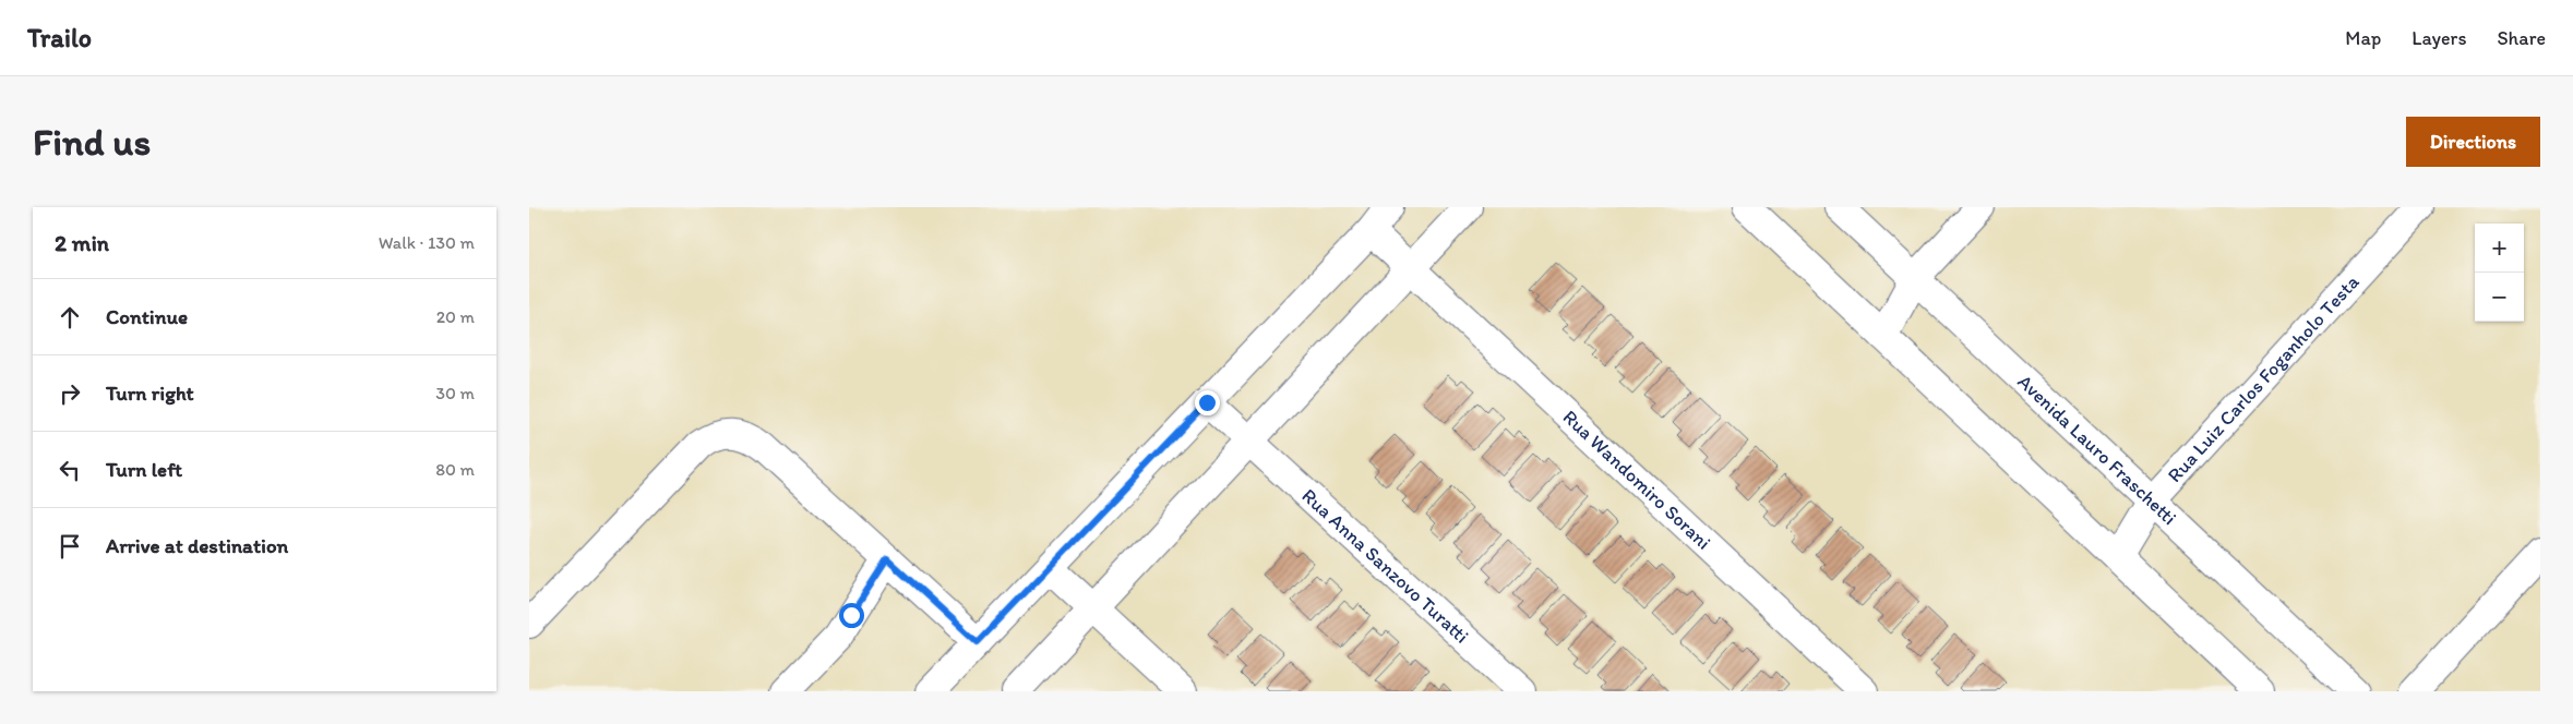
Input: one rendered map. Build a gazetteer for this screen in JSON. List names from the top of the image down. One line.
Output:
{"streets":{"street":["Rua Luiz Carlos Foganholo Testa","Avenida Lauro Fraschetti","Rua Wandomiro Sorani","Rua Anna Sanzovo Turatti"]},"crossings":[["Rua Luiz Carlos Foganholo Testa","Avenida Lauro Fraschetti"]],"page":{"header":"Trailo","nav":["Map","Layers","Share"],"buttons":"Directions","title":"Find us","heading":["2 min","Walk · 130 m"],"map_buttons":["+","−"],"list":[["Continue","20 m"],["Turn right","30 m"],["Turn left","80 m"],"Arrive at destination"]}}
